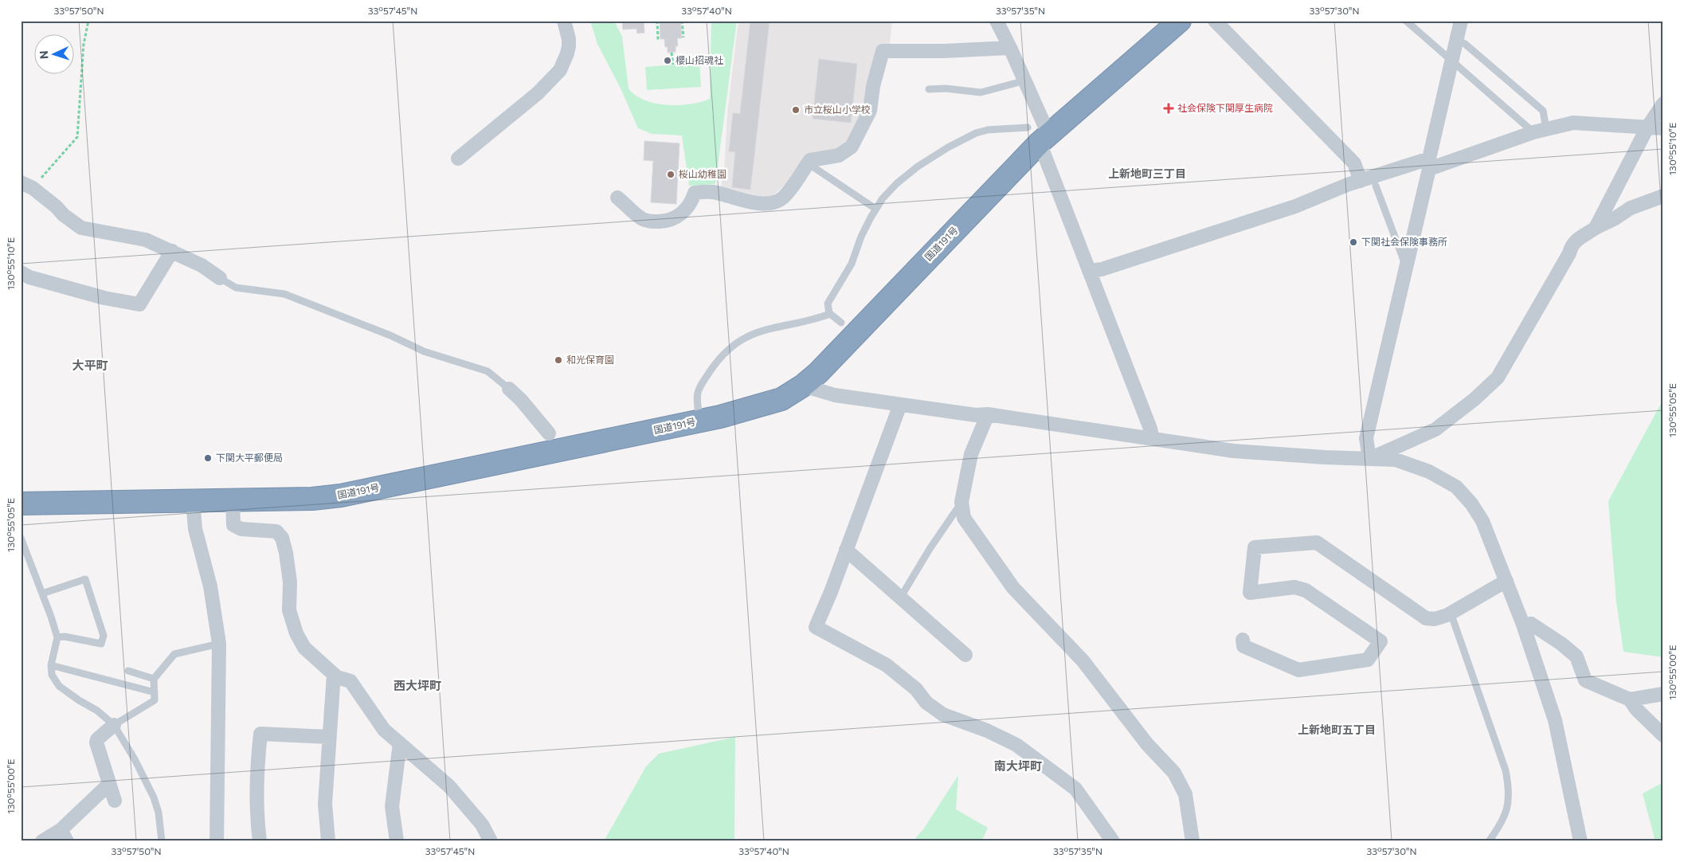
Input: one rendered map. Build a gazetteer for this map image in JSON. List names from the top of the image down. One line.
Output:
{"streets":{"highway":["国道191号"]},"districts":["上新地町三丁目","大平町","西大坪町","上新地町五丁目","南大坪町"],"places":{"other":["櫻山招魂社","市立桜山小学校","桜山幼稚園","下関社会保険事務所","和光保育園","下関大平郵便局"],"health":["社会保険下関厚生病院"]},"north":"left","coordinates":["33°57'50\"N","33°57'45\"N","33°57'40\"N","33°57'35\"N","33°57'30\"N","130°55'10\"E","130°55'05\"E","130°55'00\"E"]}
